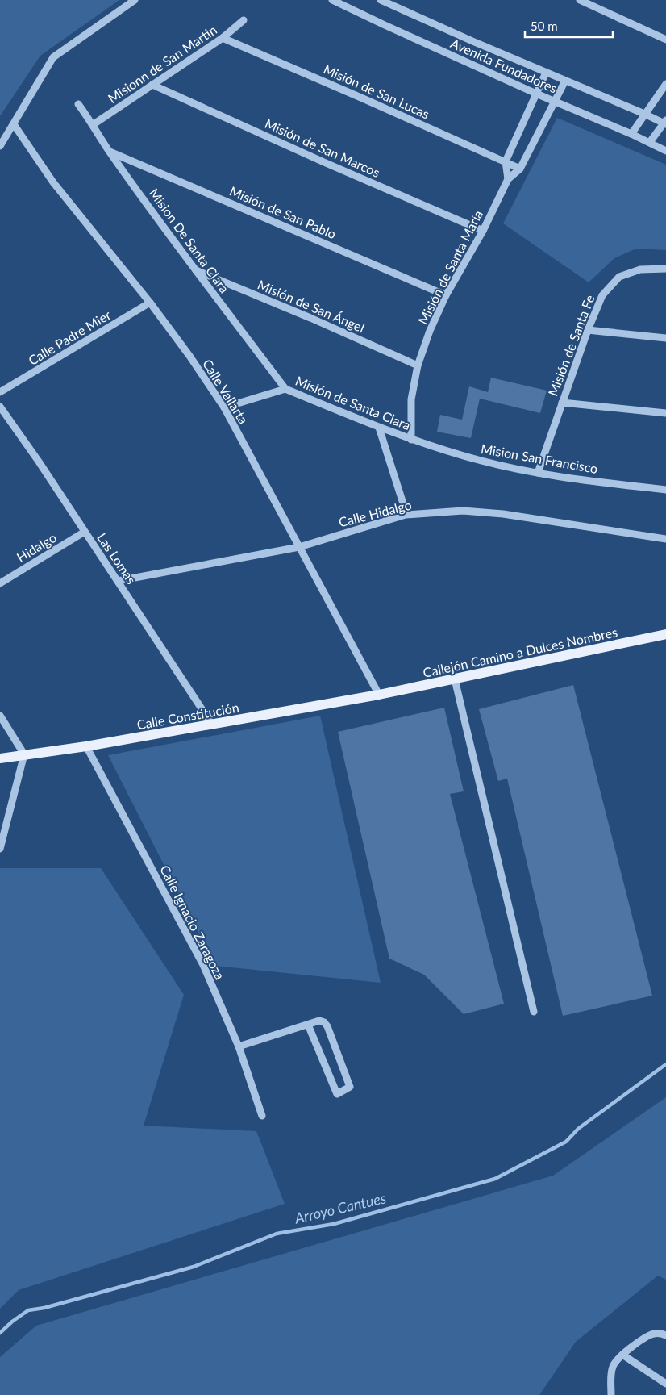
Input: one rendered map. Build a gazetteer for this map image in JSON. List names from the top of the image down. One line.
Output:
{"streets":{"main road":["Callejón Camino a Dulces Nombres","Calle Constitución"],"street":["Misionn de San Martin","Avenida Fundadores","Misión de San Lucas","Misión de San Marcos","Misión de San Pablo","Mision De Santa Clara","Misión de Santa María","Misión de San Ángel","Calle Padre Mier","Misión de Santa Fe","Calle Vallarta","Misión de Santa Clara","Mision San Francisco","Calle Hidalgo","Hidalgo","Las Lomas","Calle Ignacio Zaragoza"]},"crossings":[["Misionn de San Martin","Misión de San Lucas"],["Misionn de San Martin","Misión de San Marcos"],["Misionn de San Martin","Mision De Santa Clara"],["Misión de San Marcos","Misión de Santa María"],["Misión de San Pablo","Mision De Santa Clara"],["Misión de San Pablo","Misión de Santa María"],["Mision De Santa Clara","Misión de San Ángel"],["Mision De Santa Clara","Misión de Santa Clara"],["Misión de Santa María","Misión de San Ángel"],["Misión de Santa María","Misión de Santa Clara"],["Misión de Santa María","Mision San Francisco"],["Calle Padre Mier","Calle Vallarta"],["Misión de Santa Fe","Mision San Francisco"],["Calle Vallarta","Calle Hidalgo"],["Calle Vallarta","Callejón Camino a Dulces Nombres"],["Calle Vallarta","Calle Constitución"],["Misión de Santa Clara","Mision San Francisco"],["Calle Hidalgo","Las Lomas"],["Hidalgo","Las Lomas"],["Las Lomas","Calle Constitución"],["Callejón Camino a Dulces Nombres","Calle Constitución"],["Calle Constitución","Calle Ignacio Zaragoza"]],"water":["Arroyo Cantues"],"scale_bar":"50 m"}
